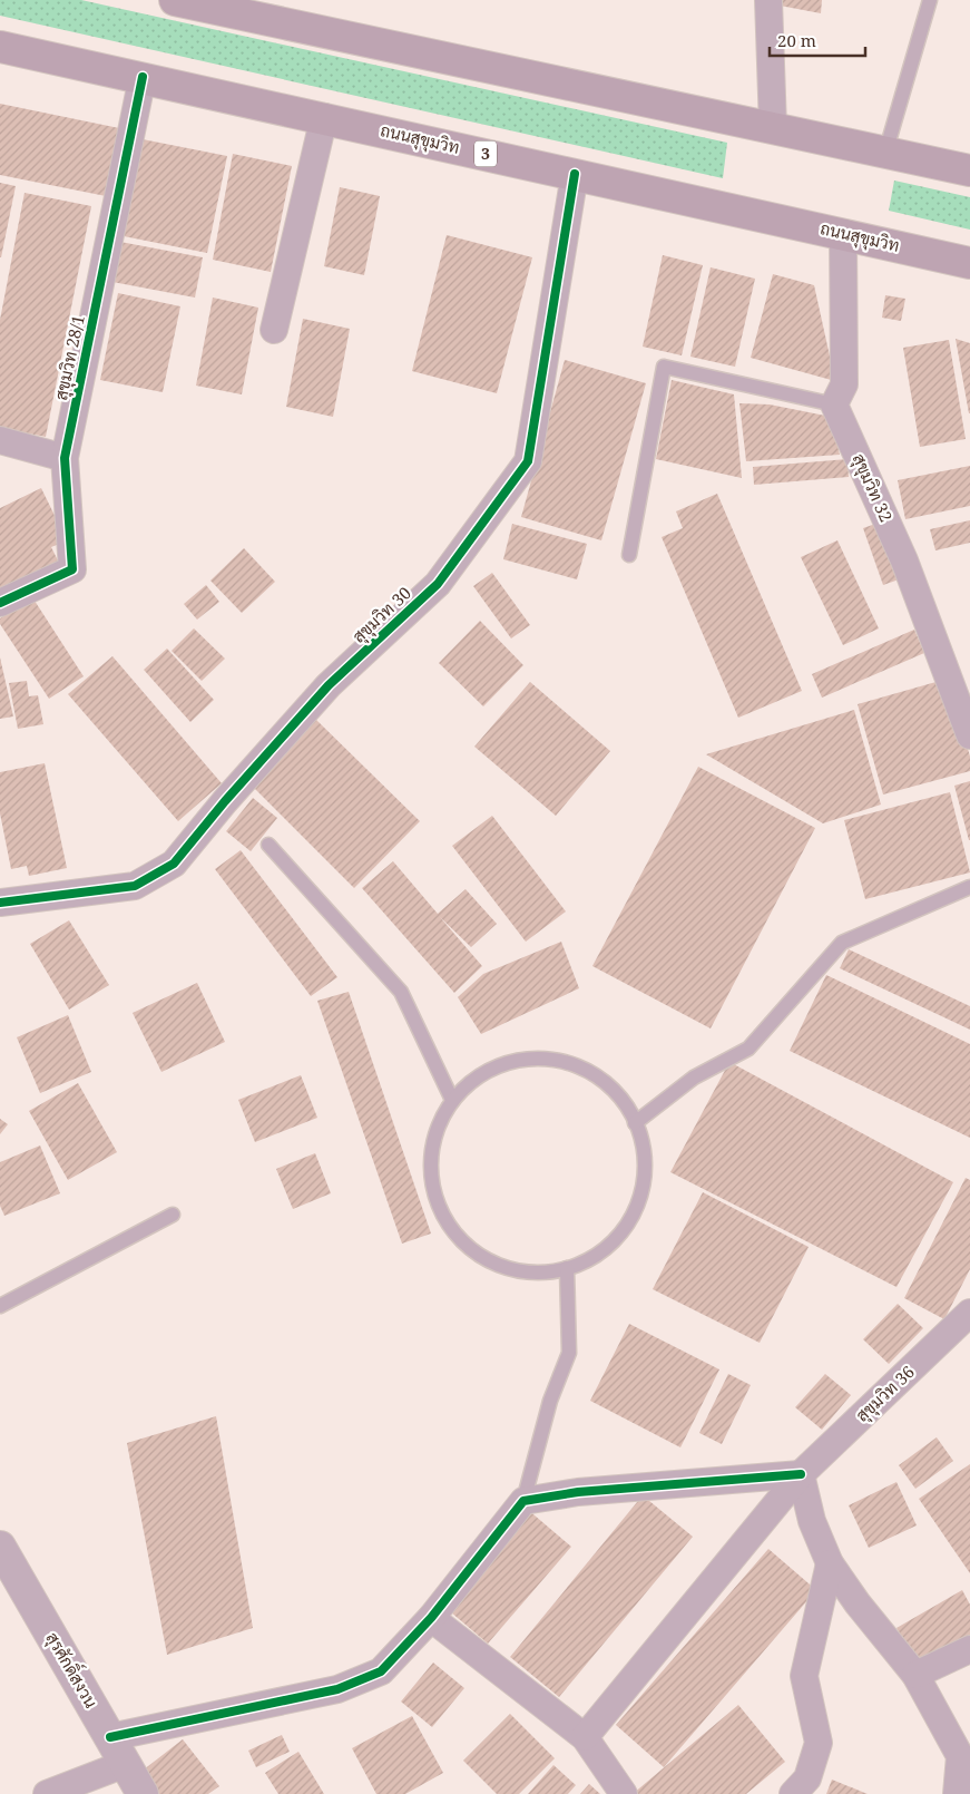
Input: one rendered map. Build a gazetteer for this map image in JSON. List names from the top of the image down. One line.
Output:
{"streets":{"highway":["ถนนสุขุมวิท","3"],"street":["สุขุมวิท 28/1","สุขุมวิท 32","สุขุมวิท 30","สุขุมวิท 36","สุรศักดิ์สงวน"]},"crossings":[["ถนนสุขุมวิท","สุขุมวิท 28/1"],["ถนนสุขุมวิท","สุขุมวิท 30"]],"scale_bar":"20 m"}
